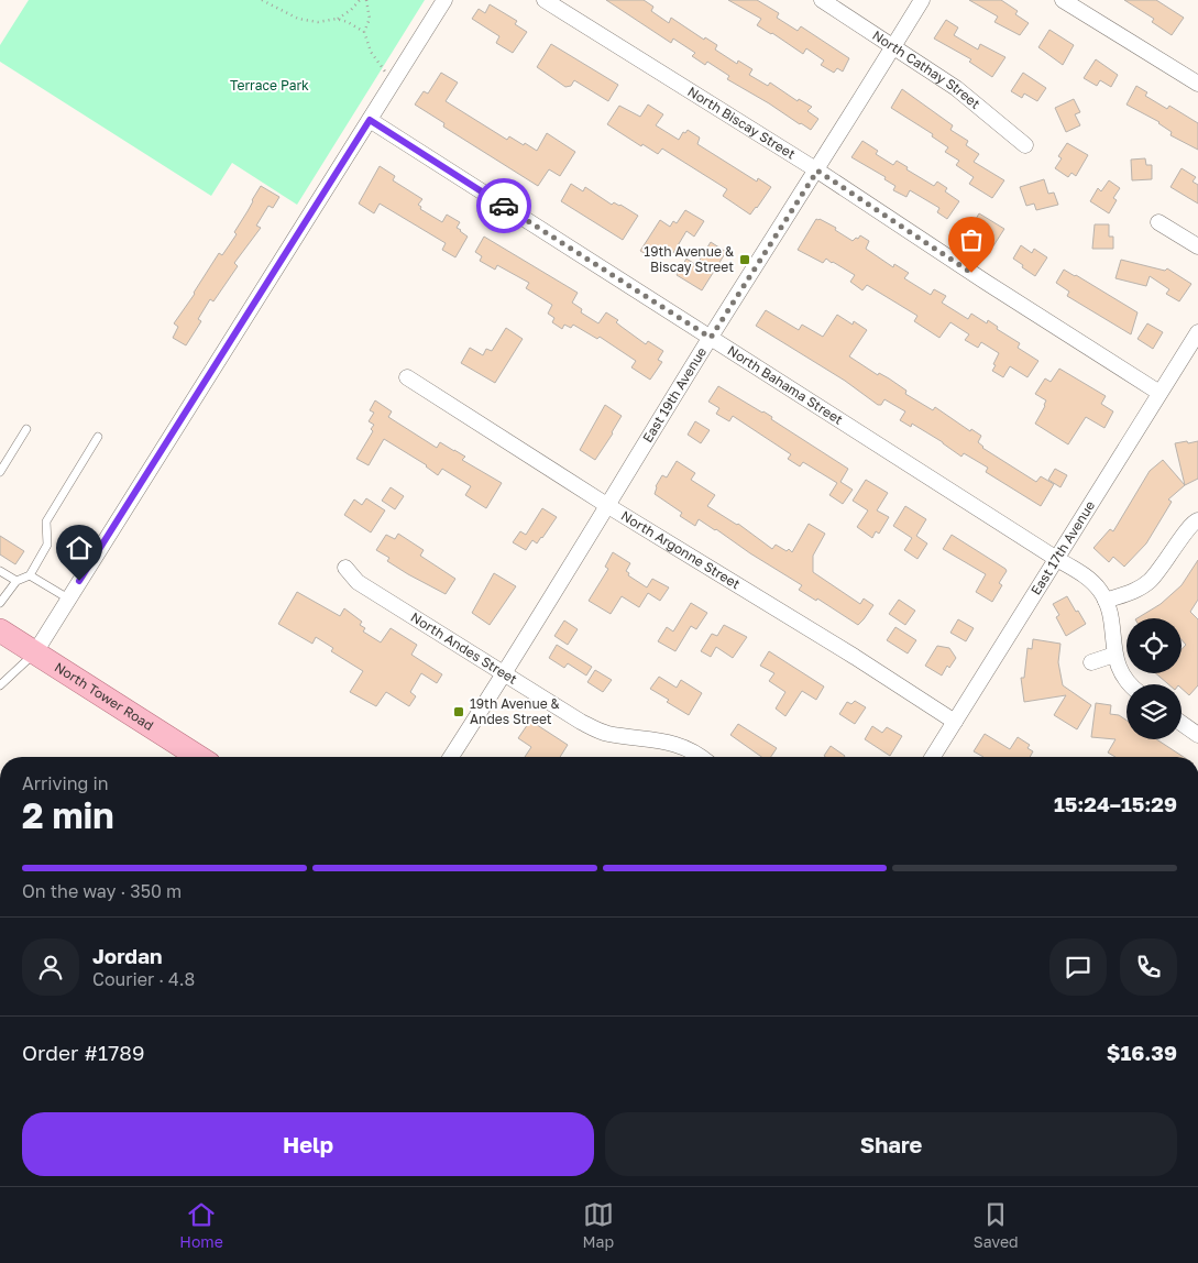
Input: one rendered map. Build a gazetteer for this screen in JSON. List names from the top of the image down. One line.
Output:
{"streets":{"main road":["North Tower Road"],"street":["North Cathay Street","North Biscay Street","North Bahama Street","East 19th Avenue","East 17th Avenue","North Argonne Street","North Andes Street"]},"crossings":[["North Cathay Street","East 19th Avenue"],["North Biscay Street","East 19th Avenue"],["North Biscay Street","East 17th Avenue"],["North Bahama Street","East 19th Avenue"],["North Bahama Street","East 17th Avenue"],["East 19th Avenue","North Argonne Street"],["East 19th Avenue","North Andes Street"],["East 17th Avenue","North Argonne Street"]],"parks":["Terrace Park"],"places":{"transit":["19th Avenue & Biscay Street","19th Avenue & Andes Street"]},"page":{"heading":["2 min","Arriving in","15:24–15:29"],"panel":["Jordan","Courier · 4.8","Order #1789","$16.39"],"bar":"On the way · 350 m","buttons":["Help","Share"],"tabs":["Home","Map","Saved"]}}
